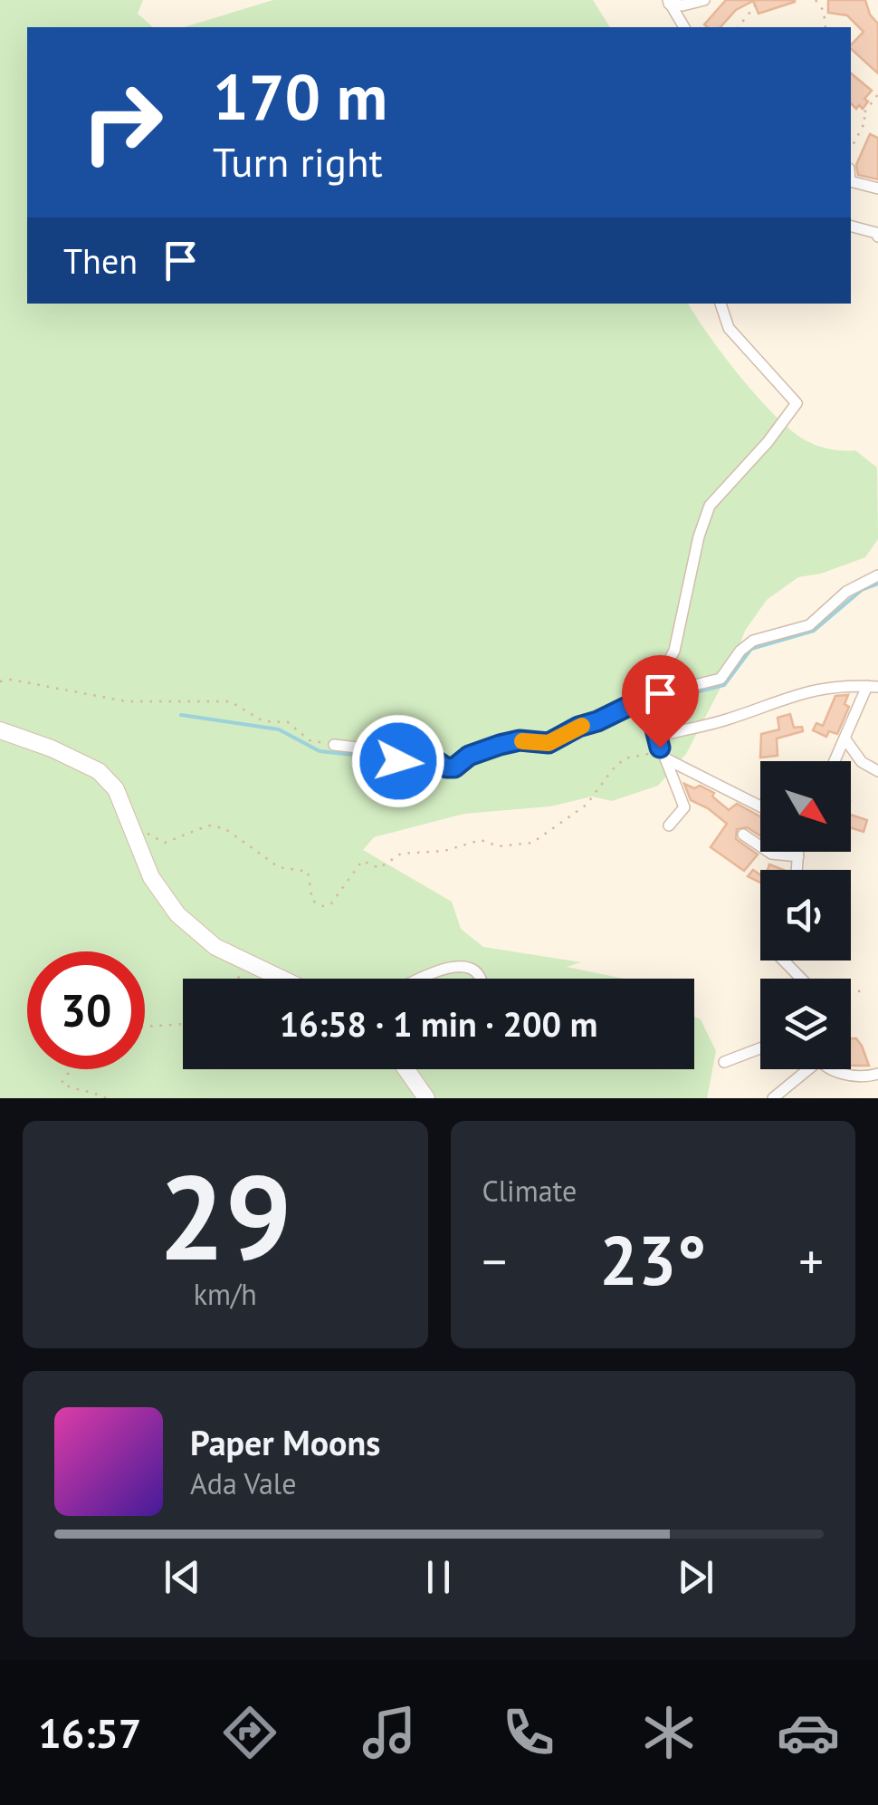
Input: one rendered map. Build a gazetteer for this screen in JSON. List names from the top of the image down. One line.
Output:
{"north":"bottom right","page":{"turn":["170 m","Turn right"],"then":"Then","limit":"30","trip":"16:58 · 1 min · 200 m","tile":[["29","km/h"],"Climate"],"heat":["−","23°","+"],"song":["Paper Moons","Ada Vale"],"tabs":"16:57"}}
